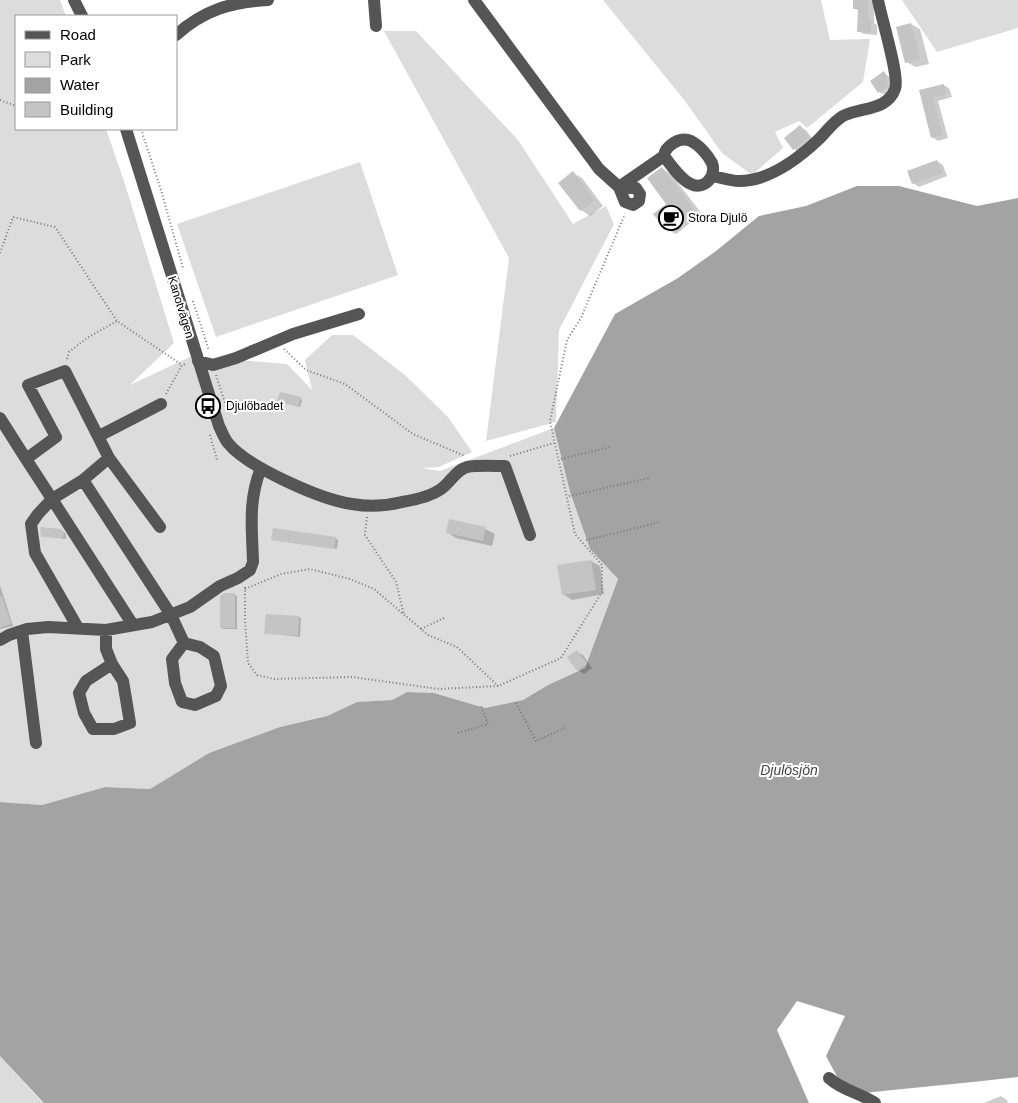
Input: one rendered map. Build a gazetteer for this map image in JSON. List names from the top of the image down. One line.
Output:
{"streets":{"street":["Kanotvägen"]},"water":["Djulösjön"],"places":{"cafe":["Stora Djulö"],"bus stop":["Djulöbadet"]},"legend":["Road","Park","Water","Building"]}
